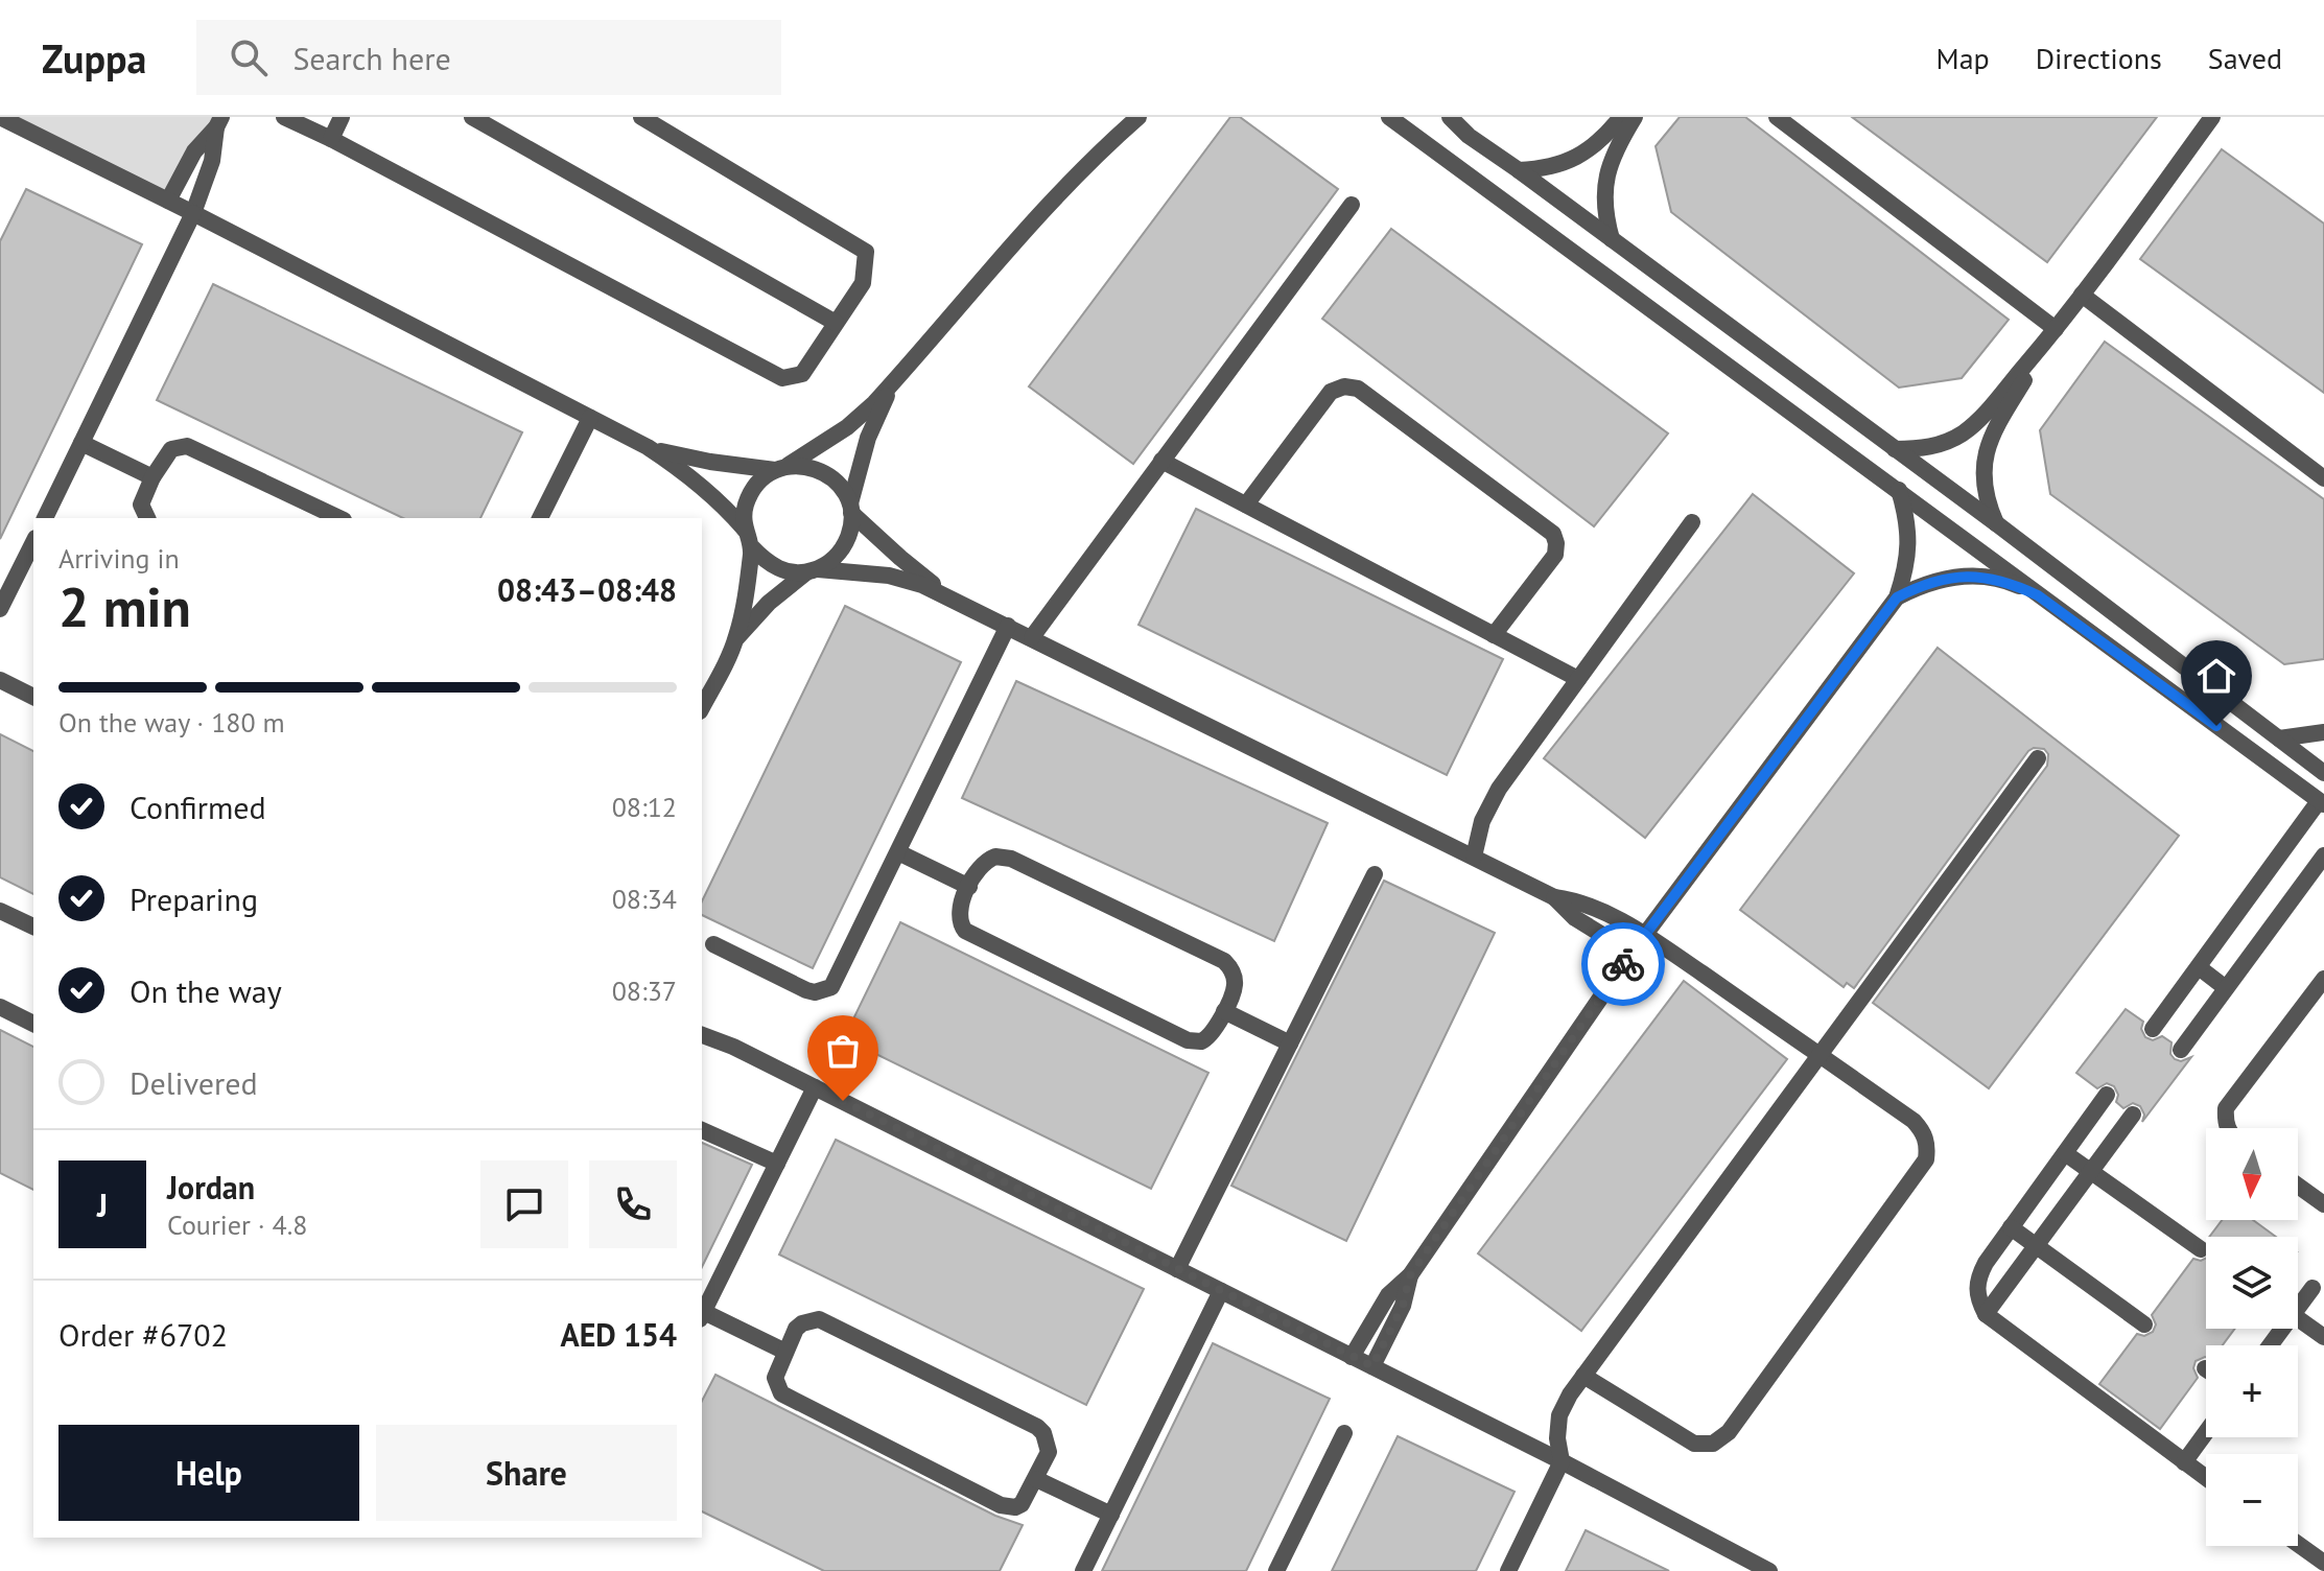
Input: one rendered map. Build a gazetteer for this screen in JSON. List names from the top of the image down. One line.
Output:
{"north":"bottom","page":{"header":"Zuppa","search":"Search here","nav":["Map","Directions","Saved"],"heading":["2 min","Arriving in","08:43–08:48"],"panel":["Jordan","Courier · 4.8","Order #6702","AED 154"],"bar":"On the way · 180 m","list":[["Confirmed","08:12"],["Preparing","08:34"],["On the way","08:37"],"Delivered"],"map_buttons":["+","−"],"round":"J","buttons":["Help","Share"]}}
